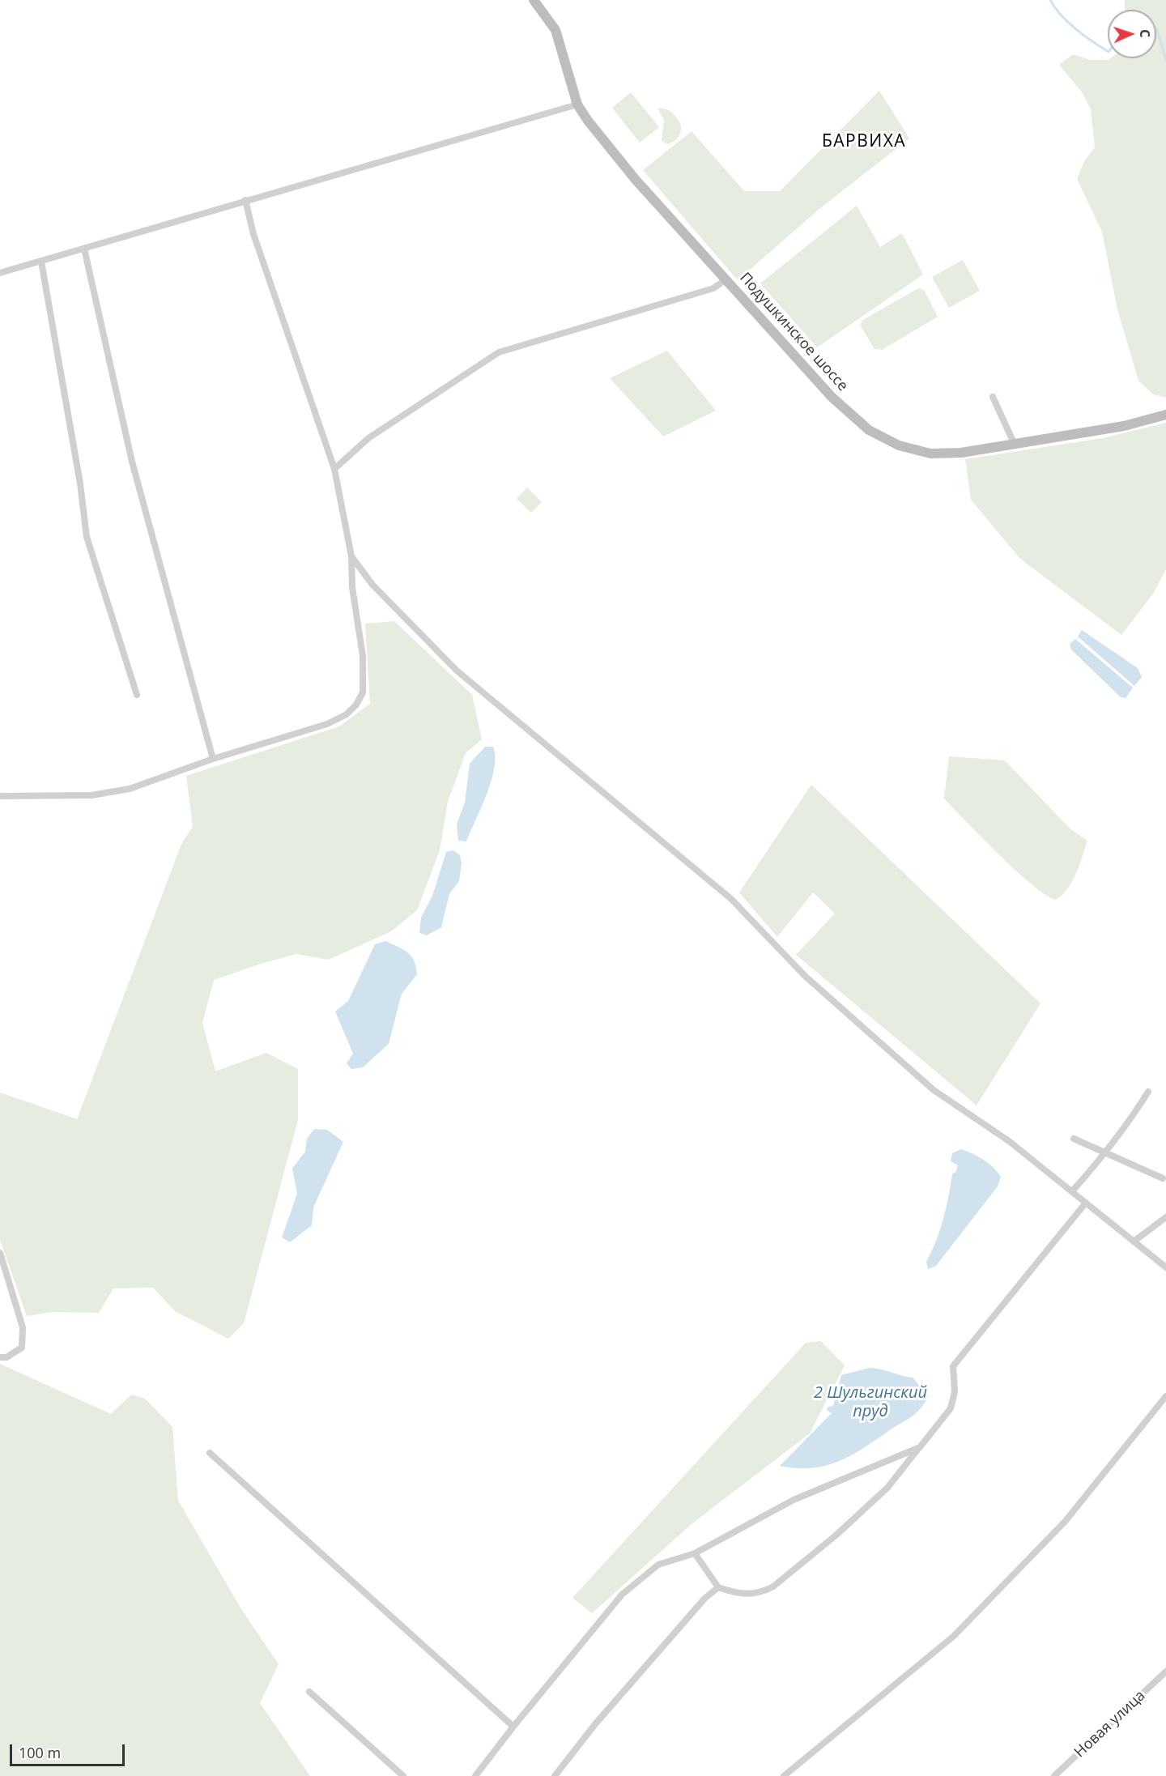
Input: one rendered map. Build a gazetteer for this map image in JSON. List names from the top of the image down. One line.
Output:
{"streets":{"main road":["Подушкинское шоссе"],"street":["Новая улица"]},"districts":["БАРВИХА"],"water":["2 Шульгинский пруд"],"scale_bar":"100 m","north":"right"}
